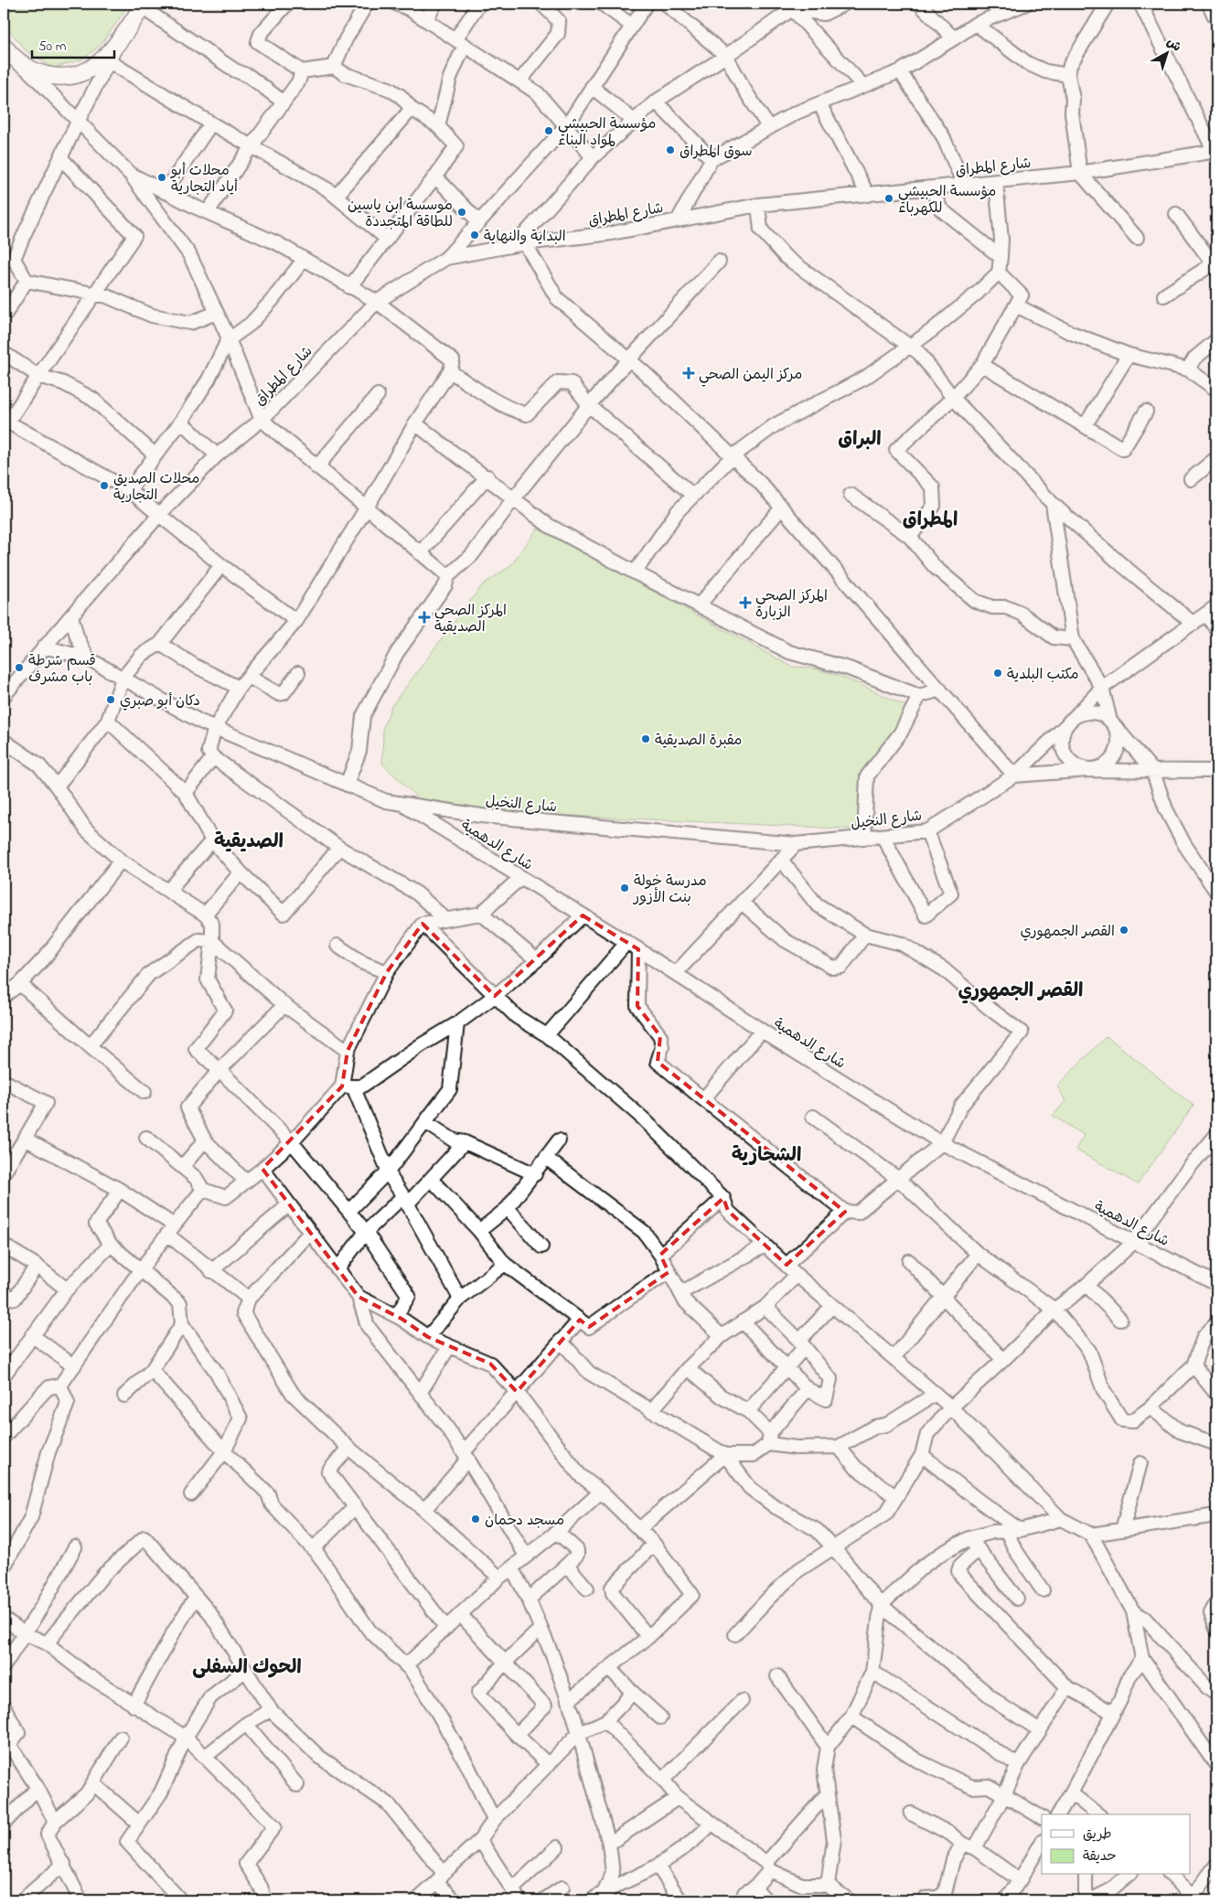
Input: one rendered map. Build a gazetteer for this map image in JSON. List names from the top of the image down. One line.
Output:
{"streets":{"street":["شارع المطراق","شارع النخيل","شارع الدهمية"]},"crossings":[["شارع النخيل","شارع الدهمية"]],"districts":["البراق","المطراق","الصديقية","القصر الجمهوري","الشحارية","الحوك السفلى"],"places":{"other":["مؤسسة الحبيشي لمواد البناء","سوق المطراق","محلات أبو أياد التجارية","مؤسسة الحبيشي للكهرباء","موسسة أبن ياسين للطاقة المتجددة","البداية والنهاية","محلات الصديق التجارية","قسم شرطة باب مشرف","مكتب البلدية","دكان أبو صبري","مقبرة الصديقية","مدرسة خولة بنت الأزور","القصر الجمهوري","مسجد دحمان"],"health":["مركز اليمن الصحي","المركز الصحي الزبارة","المركز الصحي الصديقية"]},"legend":["طريق","حديقة"],"scale_bar":"50 m","north":"top right"}
